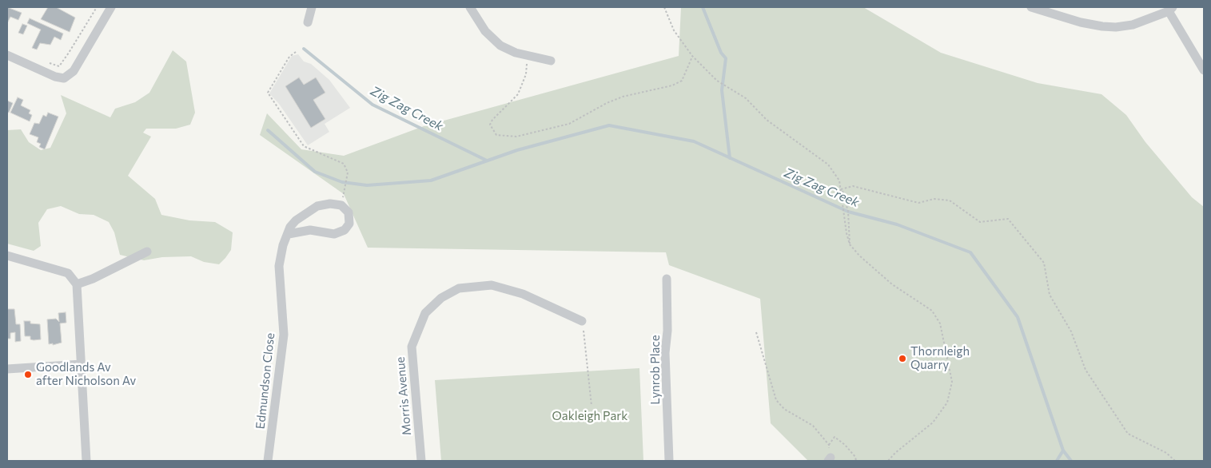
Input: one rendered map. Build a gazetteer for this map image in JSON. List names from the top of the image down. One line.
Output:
{"streets":{"street":["Lynrob Place","Edmundson Close","Morris Avenue"]},"water":["Zig Zag Creek"],"parks":["Oakleigh Park"],"places":["Thornleigh Quarry","Goodlands Av after Nicholson Av"]}
